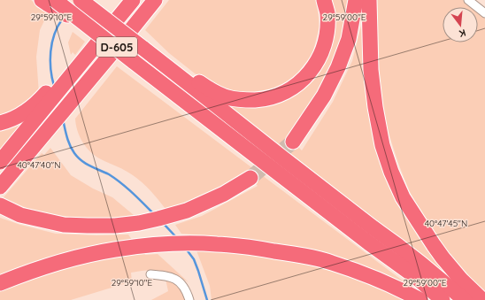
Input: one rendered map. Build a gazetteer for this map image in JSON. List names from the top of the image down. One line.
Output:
{"streets":{"highway":["D-605"]},"north":"bottom","coordinates":["29°59'10\"E","29°59'00\"E","40°47'40\"N","40°47'45\"N"]}
